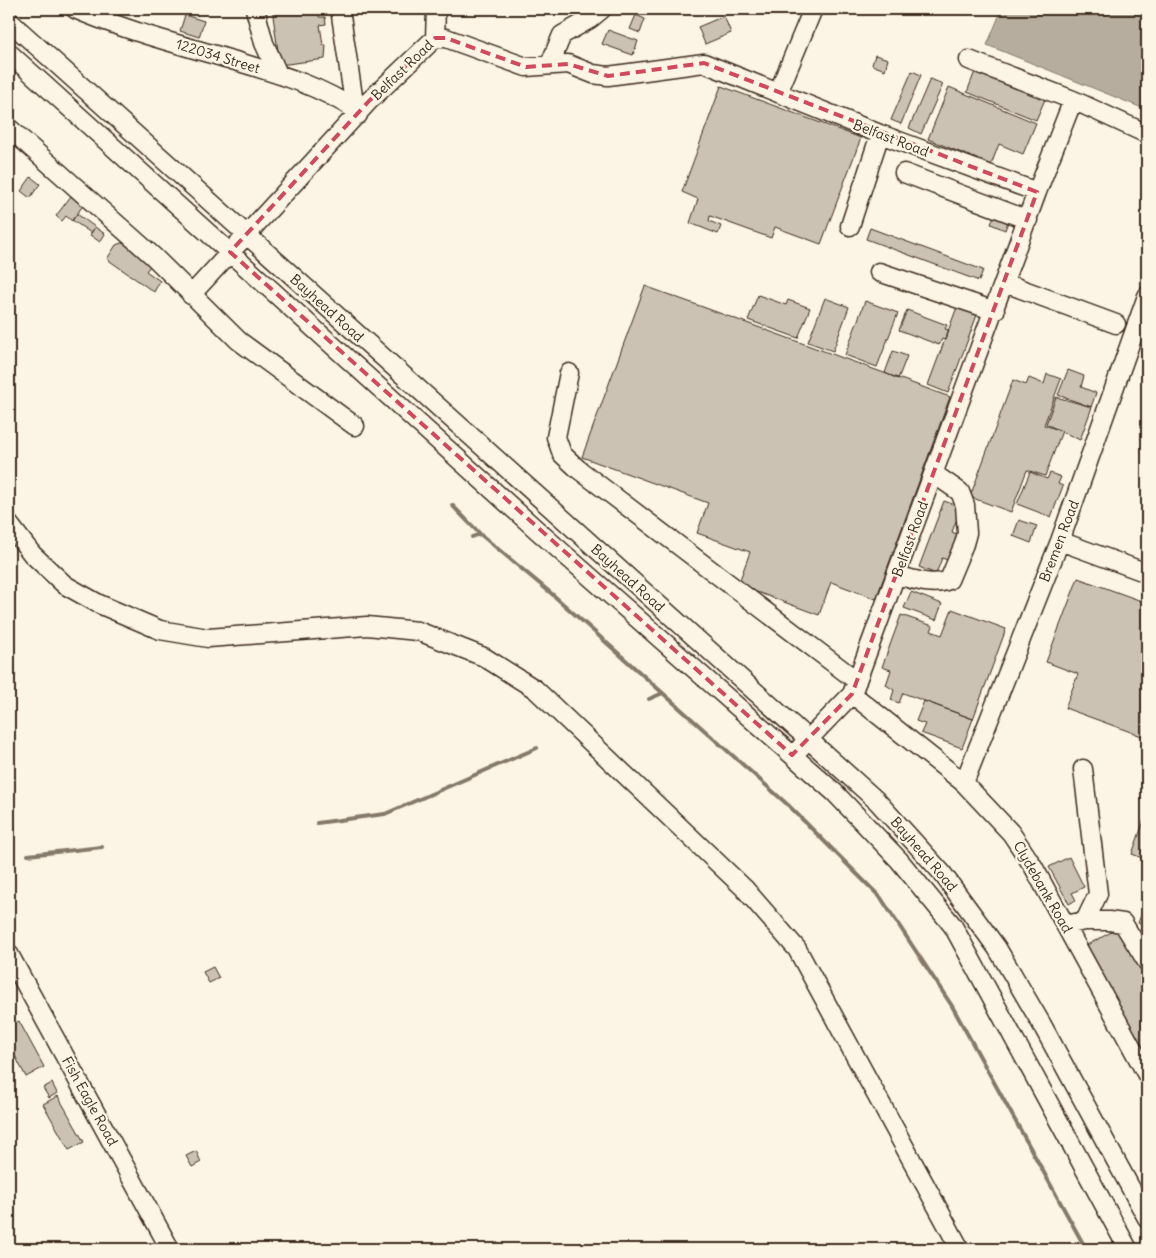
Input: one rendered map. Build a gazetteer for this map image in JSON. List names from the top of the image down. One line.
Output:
{"streets":{"street":["122034 Street","Belfast Road","Bayhead Road","Bremen Road","Clydebank Road","Fish Eagle Road"]},"crossings":[["122034 Street","Belfast Road"],["Belfast Road","Bayhead Road"],["Belfast Road","Clydebank Road"],["Bremen Road","Clydebank Road"]]}
